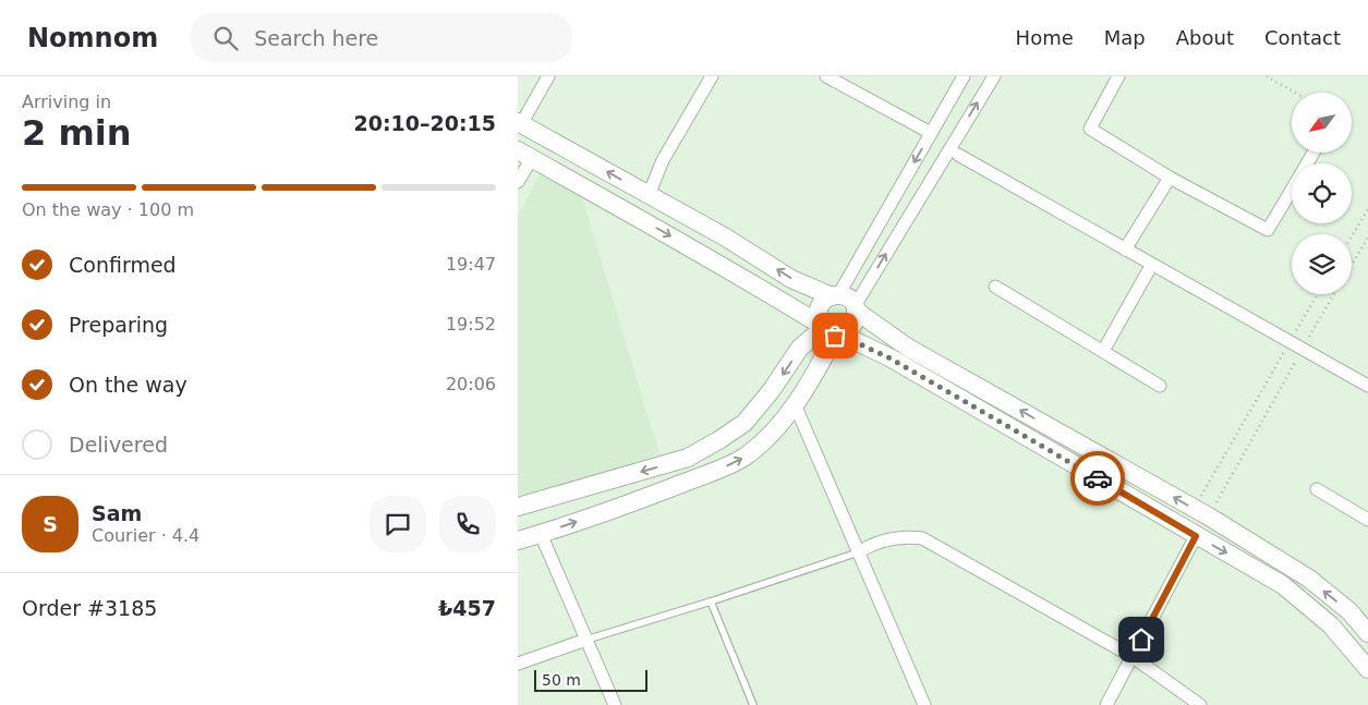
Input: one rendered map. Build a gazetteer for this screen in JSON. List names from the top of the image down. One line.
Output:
{"scale_bar":"50 m","north":"bottom left","page":{"header":"Nomnom","search":"Search here","nav":["Home","Map","About","Contact"],"heading":["2 min","Arriving in","20:10–20:15"],"panel":["Sam","Courier · 4.4","Order #3185","₺457"],"bar":"On the way · 100 m","list":[["Confirmed","19:47"],["Preparing","19:52"],["On the way","20:06"],"Delivered"],"round":"S","scale":"50 m"}}
